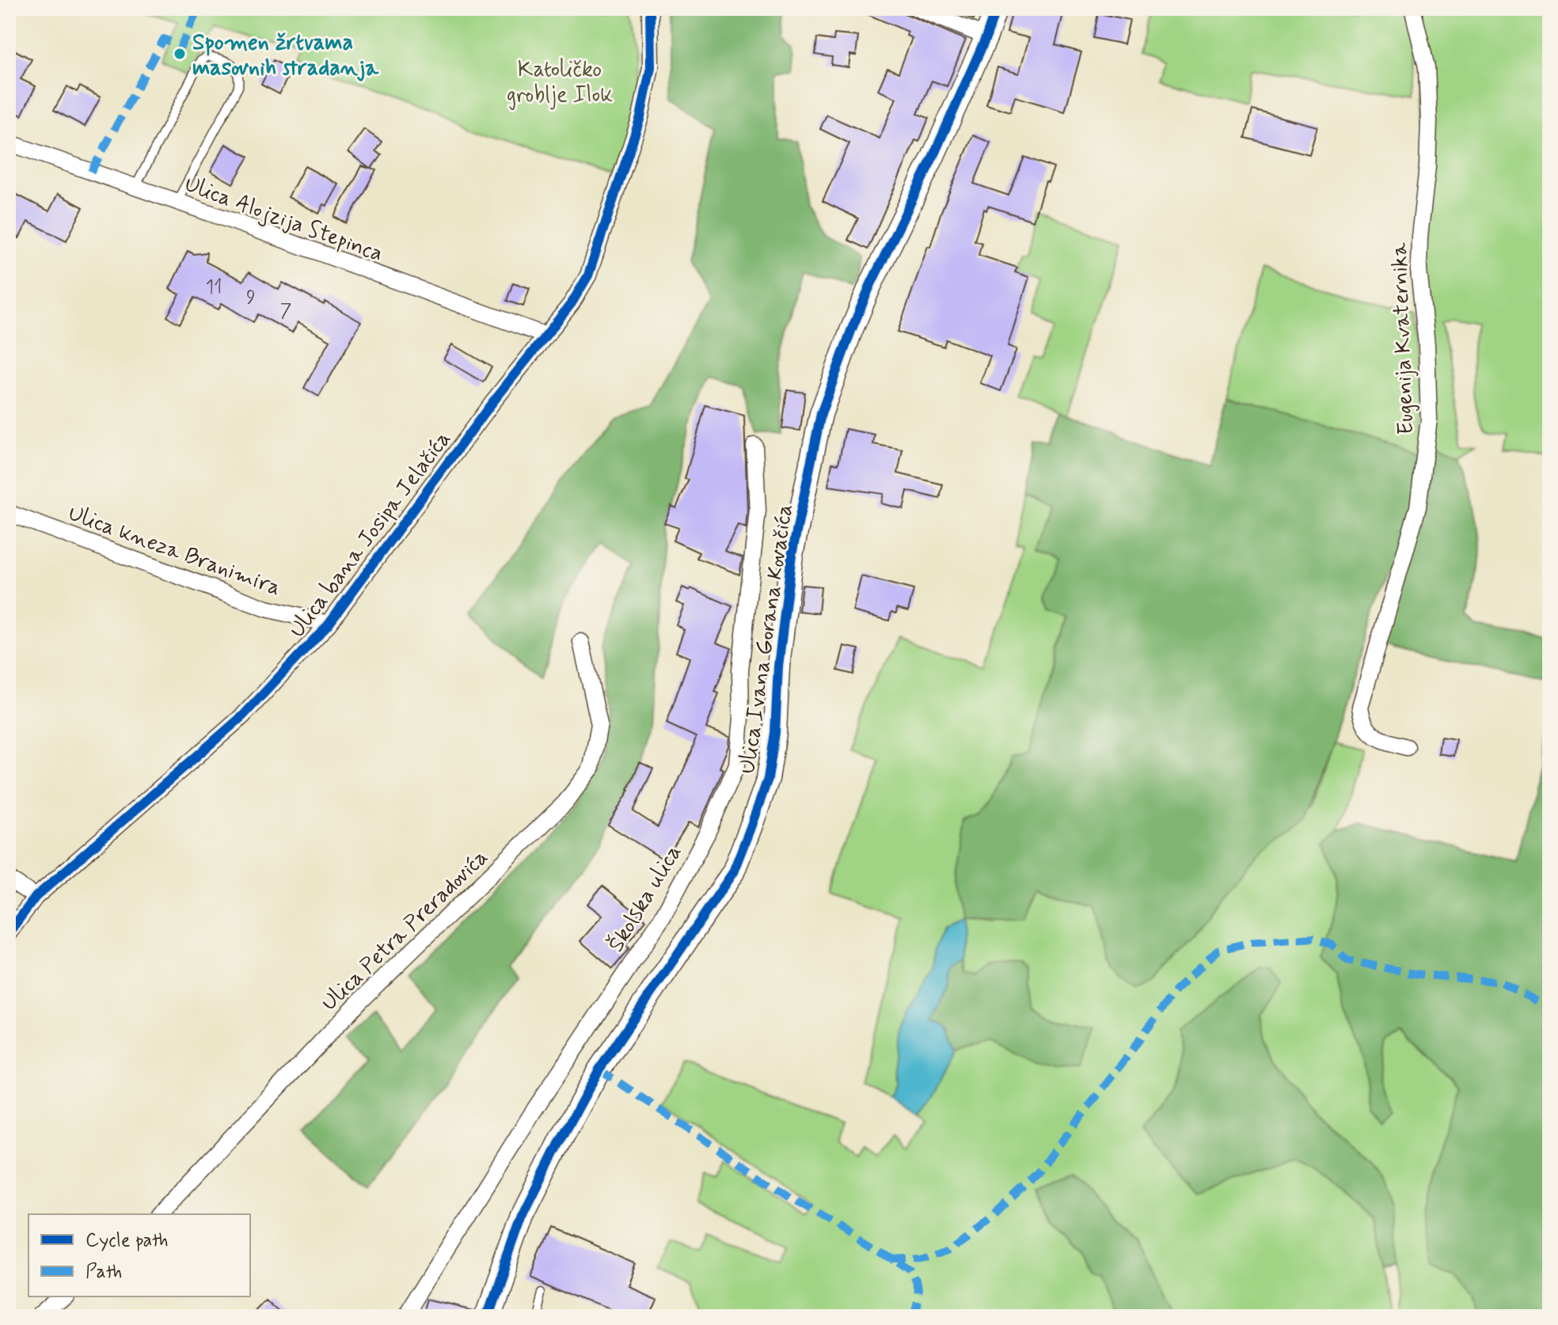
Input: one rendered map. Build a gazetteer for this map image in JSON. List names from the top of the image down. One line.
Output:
{"streets":{"main road":["Ulica Ivana Gorana Kovačića"],"street":["Ulica Alojzija Stepinca","Eugenija Kvaternika","Ulica bana Josipa Jelačića","Ulica kneza Branimira","Školska ulica","Ulica Petra Preradovića"]},"crossings":[["Ulica Alojzija Stepinca","Ulica bana Josipa Jelačića"],["Ulica bana Josipa Jelačića","Ulica kneza Branimira"]],"parks":["Katoličko groblje Ilok"],"places":["Spomen žrtvama masovnih stradanja"],"house_numbers":["11","9","7"],"legend":["Cycle path","Path"]}
